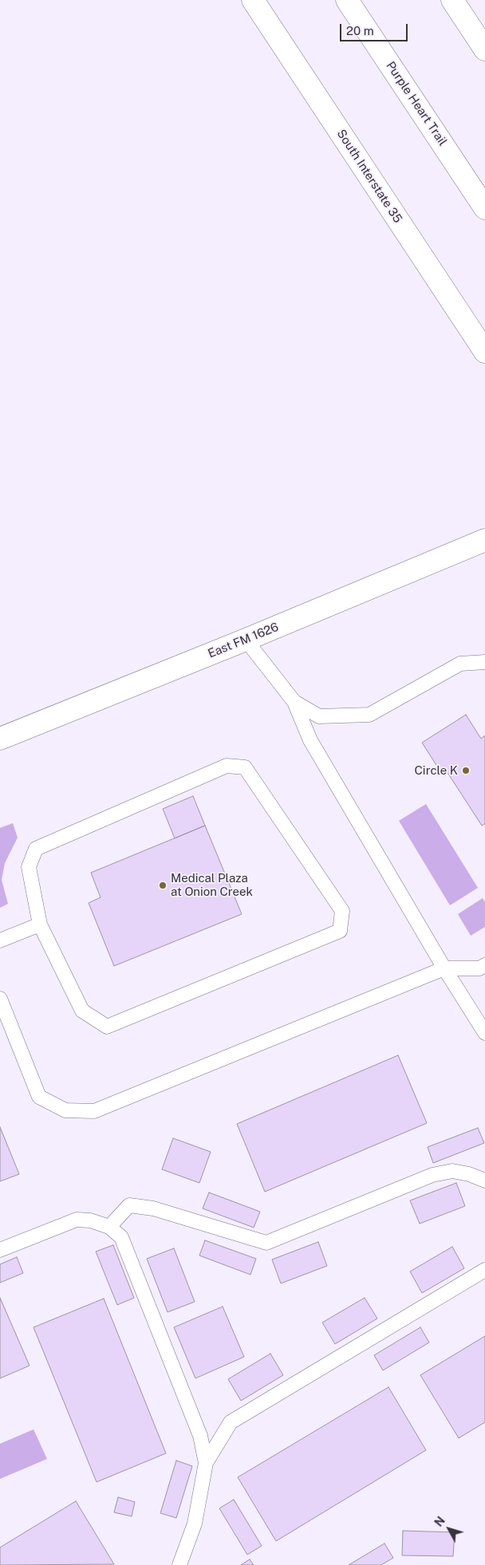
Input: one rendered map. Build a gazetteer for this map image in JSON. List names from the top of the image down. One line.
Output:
{"streets":{"main road":["Purple Heart Trail","South Interstate 35","East FM 1626"]},"places":["Circle K","Medical Plaza at Onion Creek"],"scale_bar":"20 m","north":"top left"}
